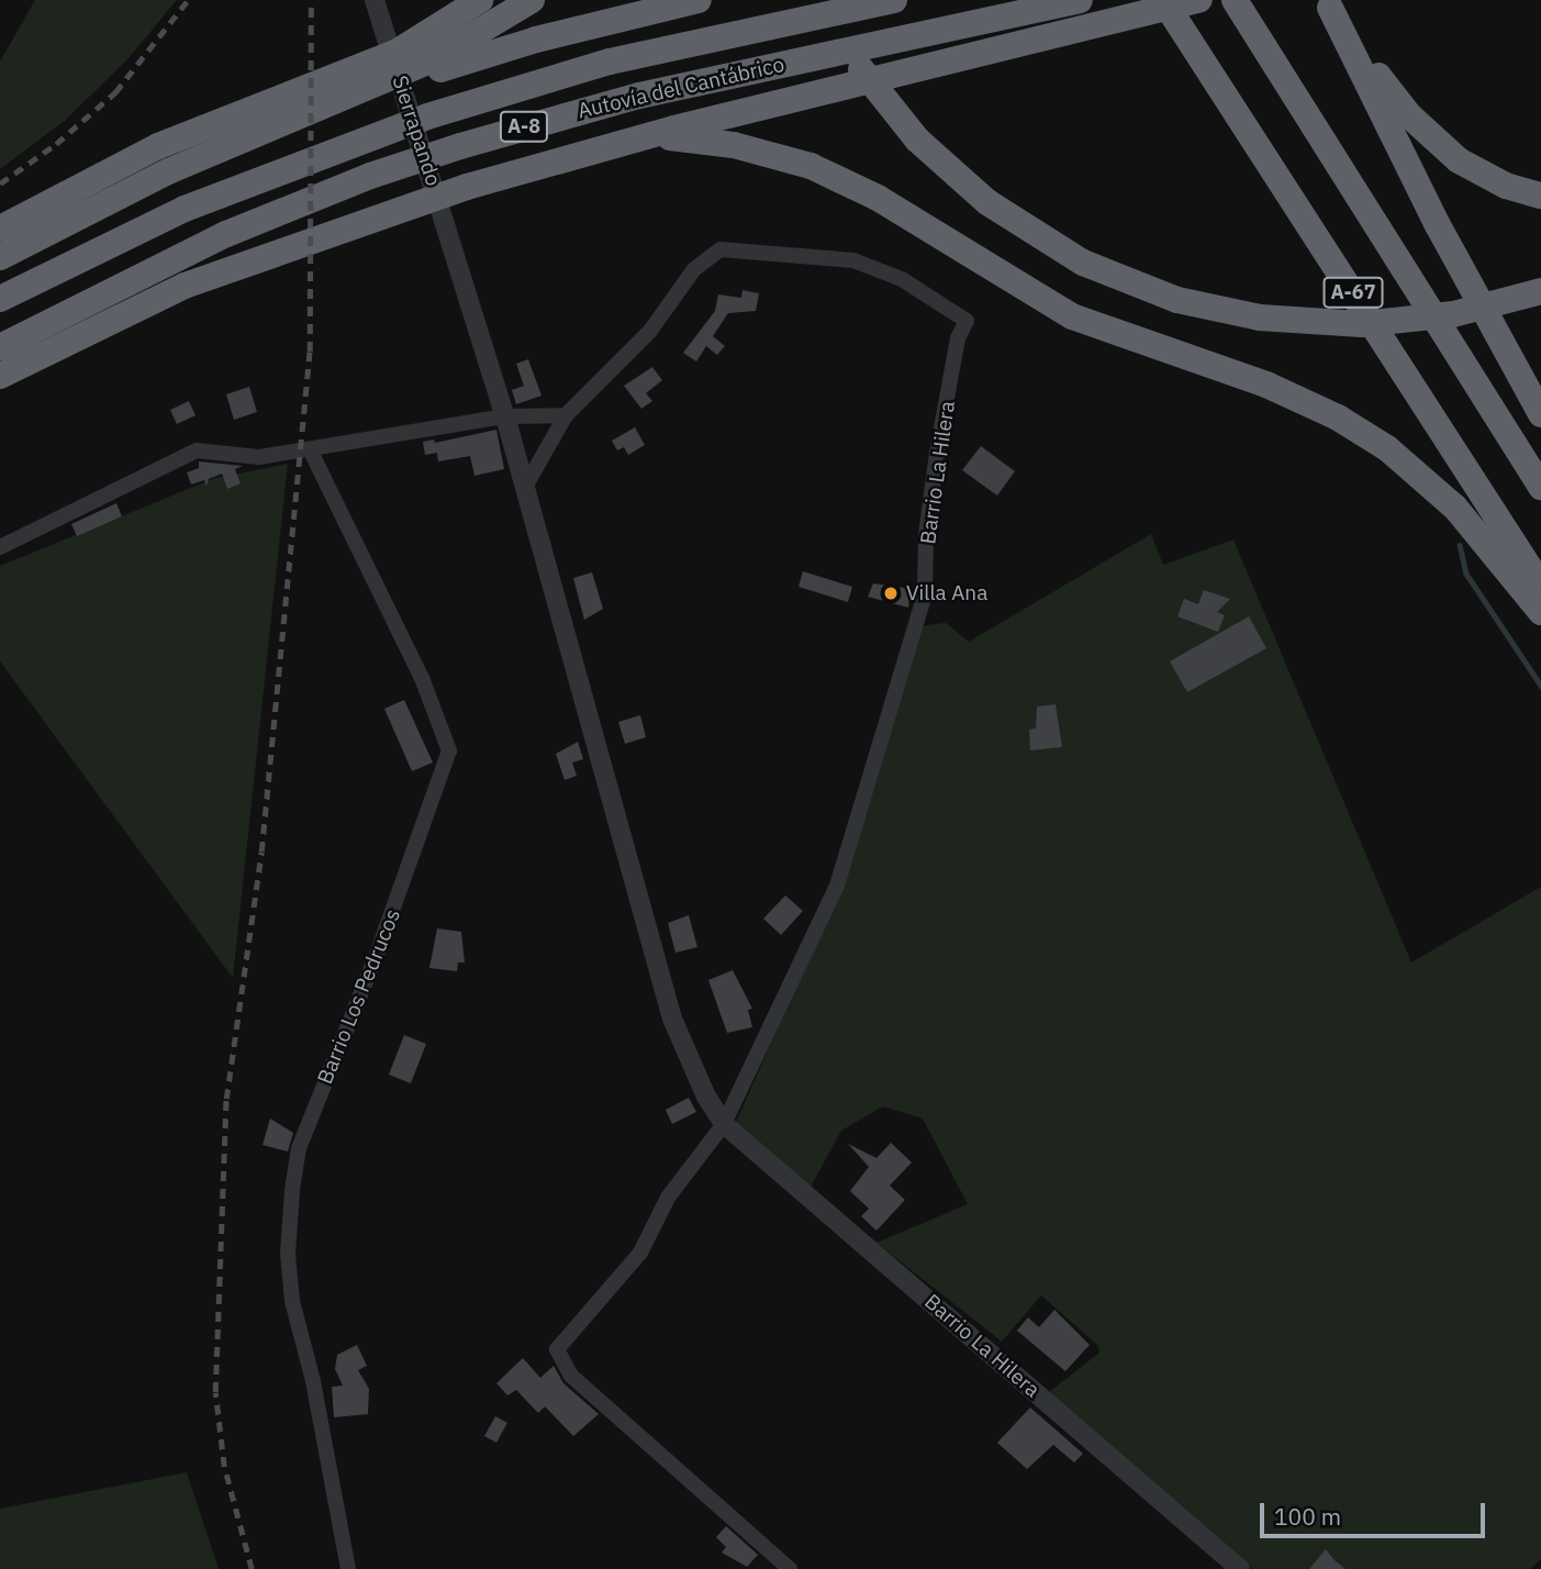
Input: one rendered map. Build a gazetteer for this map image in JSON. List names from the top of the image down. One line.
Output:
{"streets":{"highway":["Autovía del Cantábrico","A-8","A-67"],"street":["Sierrapando","Barrio La Hilera","Barrio Los Pedrucos"]},"crossings":[["Sierrapando","Barrio La Hilera"]],"places":["Villa Ana"],"scale_bar":"100 m"}
